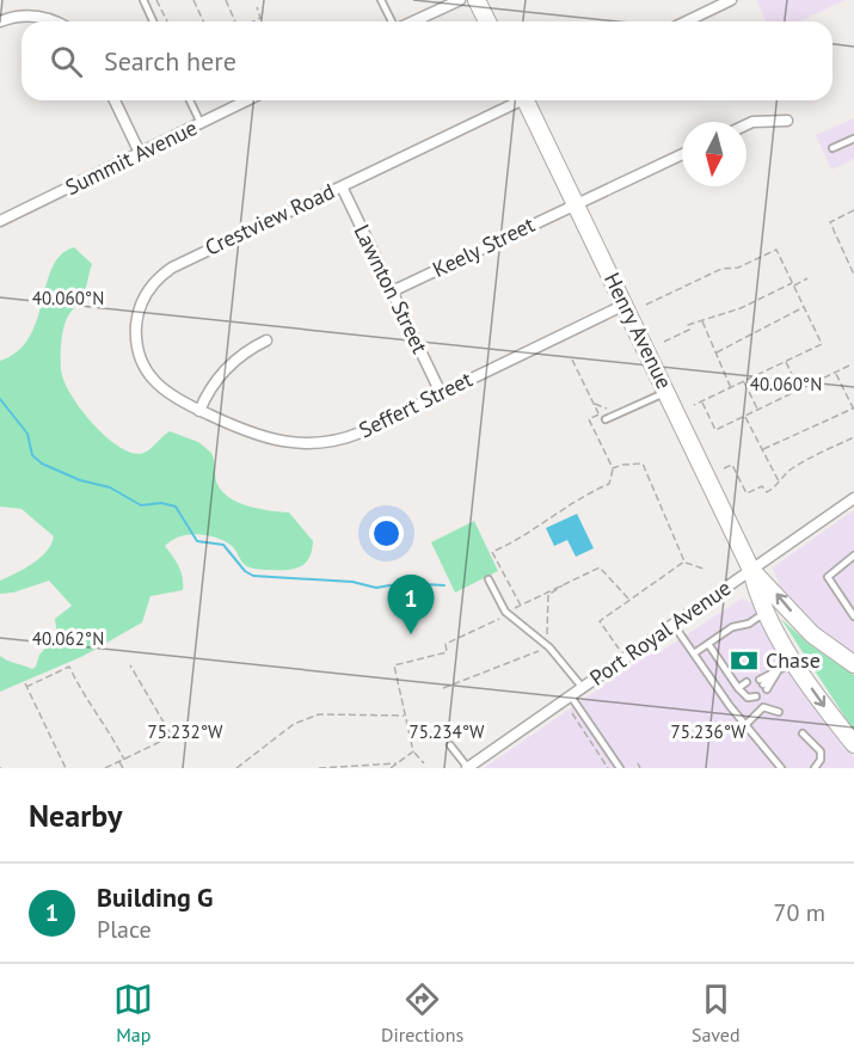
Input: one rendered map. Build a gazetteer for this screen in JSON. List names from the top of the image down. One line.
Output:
{"streets":{"main road":["Henry Avenue"],"street":["Summit Avenue","Crestview Road","Keely Street","Lawnton Street","Seffert Street","Port Royal Avenue"]},"crossings":[["Crestview Road","Lawnton Street"],["Crestview Road","Seffert Street"],["Keely Street","Lawnton Street"],["Keely Street","Henry Avenue"],["Lawnton Street","Seffert Street"],["Henry Avenue","Seffert Street"],["Henry Avenue","Port Royal Avenue"]],"places":{"bank":["Chase"]},"north":"bottom","page":{"search":"Search here","pins":"1","heading":"Nearby","list":[{"mark":"1","name":"Building G","note":"Place","value":"70 m"}],"nav":["Map","Directions","Saved"]},"coordinates":["40.060°N","40.062°N","75.232°W","75.234°W","75.236°W"]}
